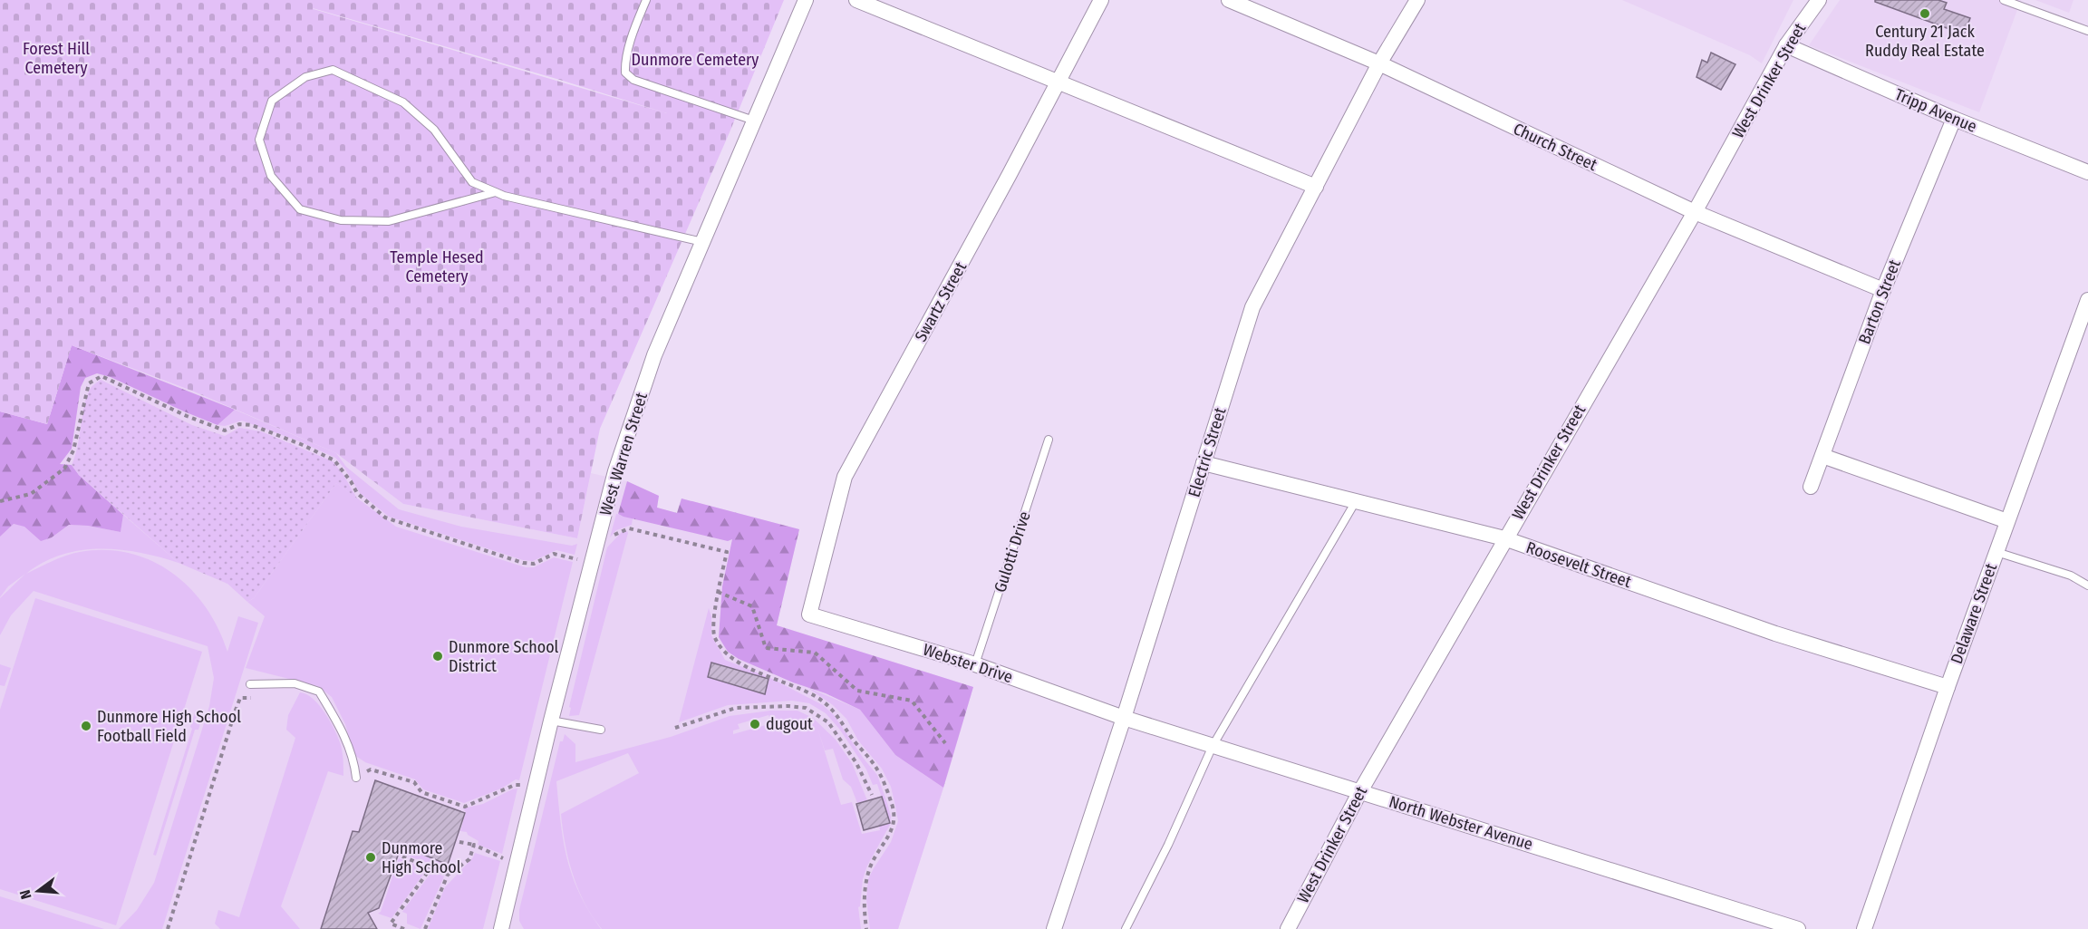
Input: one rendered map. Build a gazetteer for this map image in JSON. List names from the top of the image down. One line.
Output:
{"streets":{"street":["West Drinker Street","Tripp Avenue","Church Street","Swartz Street","Barton Street","Electric Street","West Warren Street","Roosevelt Street","Delaware Street","Webster Drive","North Webster Avenue"],"lane":["Gulotti Drive"]},"crossings":[["West Drinker Street","Tripp Avenue"],["West Drinker Street","Church Street"],["West Drinker Street","Roosevelt Street"],["West Drinker Street","North Webster Avenue"],["Tripp Avenue","Barton Street"],["Church Street","Barton Street"],["Church Street","Electric Street"],["Swartz Street","Webster Drive"],["Electric Street","Roosevelt Street"],["Electric Street","Webster Drive"],["Electric Street","North Webster Avenue"],["Gulotti Drive","Webster Drive"],["Roosevelt Street","Delaware Street"],["Webster Drive","North Webster Avenue"]],"parks":["Forest Hill Cemetery","Dunmore Cemetery","Temple Hesed Cemetery"],"places":["Century 21 Jack Ruddy Real Estate","Dunmore School District","dugout","Dunmore High School Football Field","Dunmore High School"],"north":"left"}
